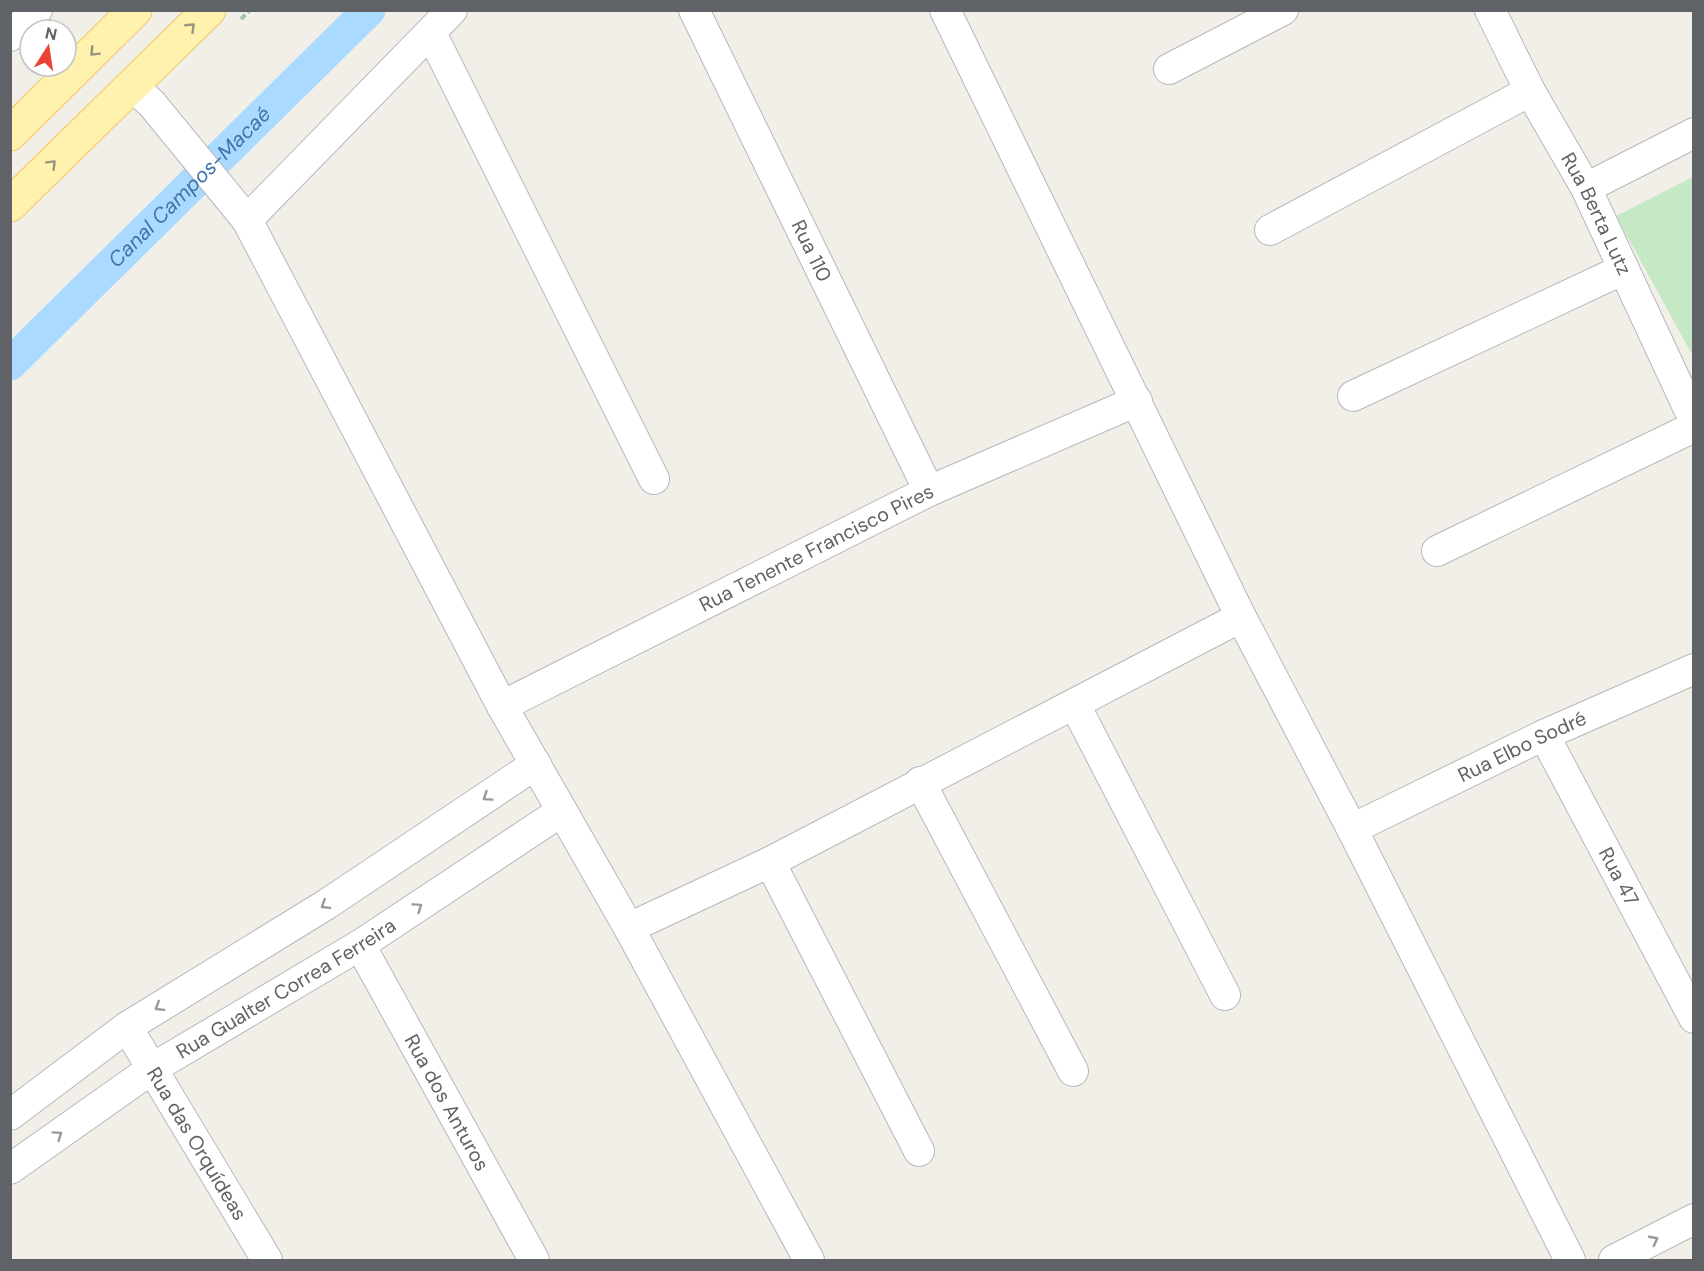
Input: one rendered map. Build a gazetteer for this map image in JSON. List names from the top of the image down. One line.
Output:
{"streets":{"street":["Rua Berta Lutz","Rua 110","Rua Tenente Francisco Pires","Rua Elbo Sodré","Rua 47","Rua Gualter Correa Ferreira","Rua dos Anturos","Rua das Orquídeas"]},"crossings":[["Rua 110","Rua Tenente Francisco Pires"],["Rua Elbo Sodré","Rua 47"],["Rua Gualter Correa Ferreira","Rua dos Anturos"],["Rua Gualter Correa Ferreira","Rua das Orquídeas"]],"water":["Canal Campos-Macaé"],"north":"top"}
